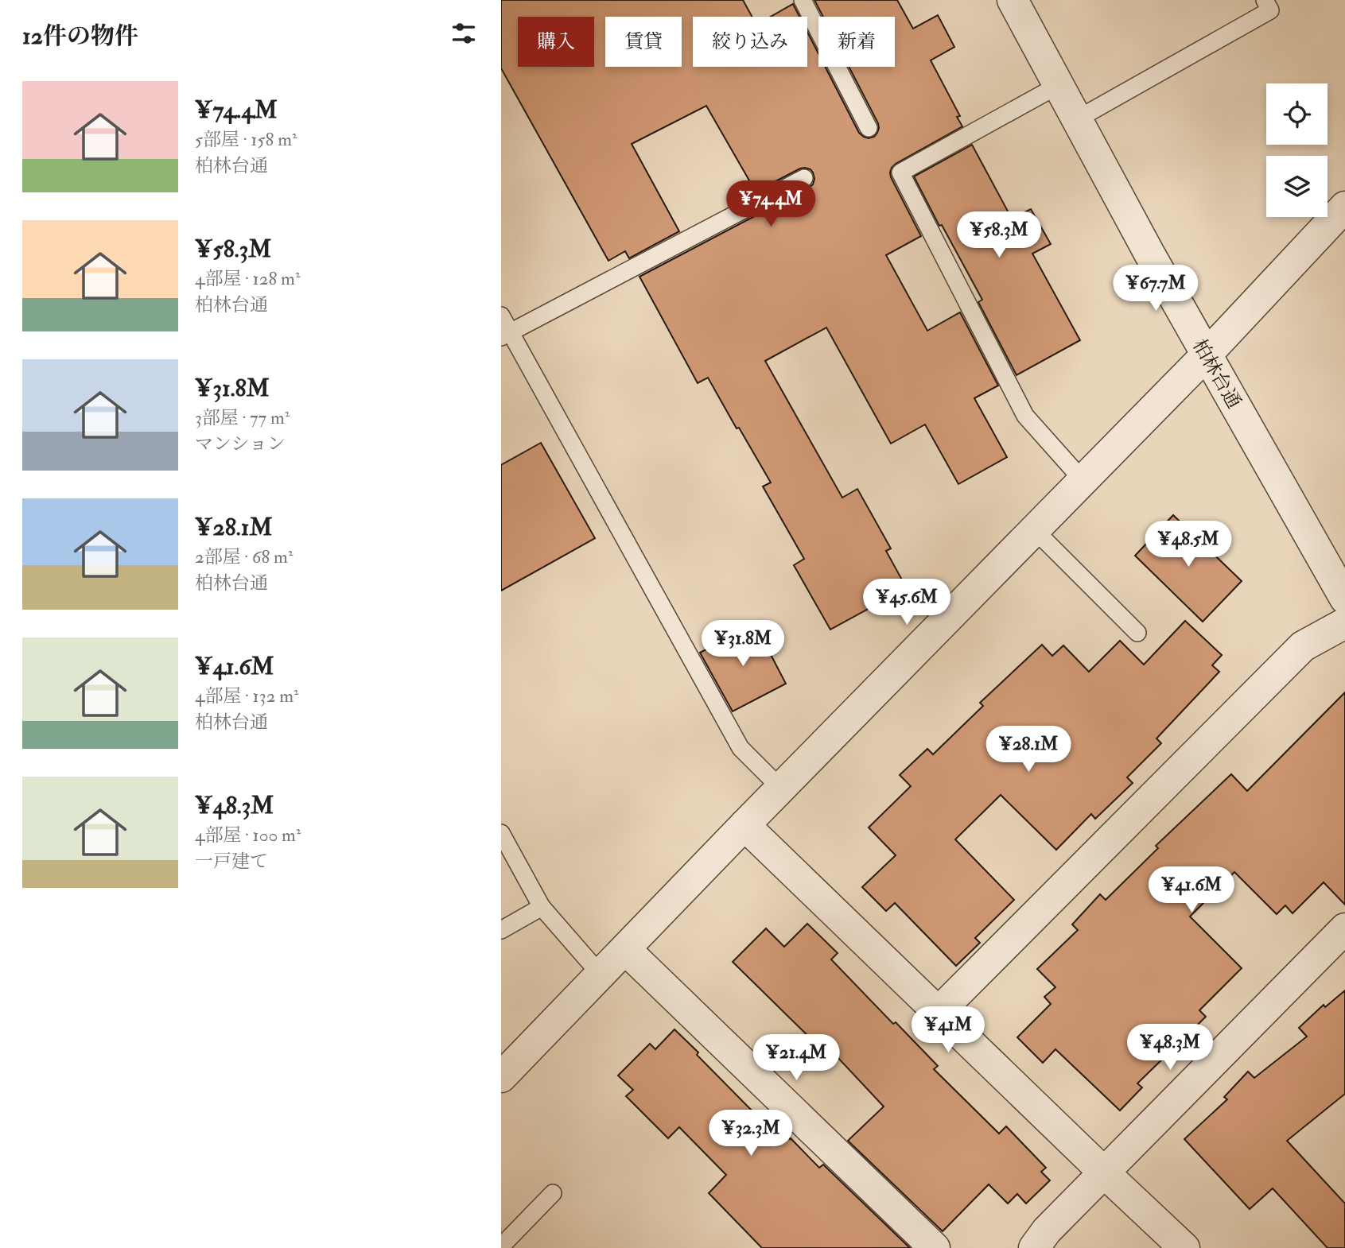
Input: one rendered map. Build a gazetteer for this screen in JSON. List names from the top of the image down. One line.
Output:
{"streets":{"street":["柏林台通"]},"page":{"heading":"12件の物件","chip":["購入","賃貸","絞り込み","新着"],"list":[{"name":"¥74.4M","note":"5部屋 · 158 m² · 柏林台通"},{"name":"¥58.3M","note":"4部屋 · 128 m² · 柏林台通"},{"name":"¥31.8M","note":"3部屋 · 77 m² · マンション"},{"name":"¥28.1M","note":"2部屋 · 68 m² · 柏林台通"},{"name":"¥41.6M","note":"4部屋 · 132 m² · 柏林台通"},{"name":"¥48.3M","note":"4部屋 · 100 m² · 一戸建て"}],"price":["¥74.4M","¥58.3M","¥67.7M","¥48.5M","¥45.6M","¥31.8M","¥28.1M","¥41.6M","¥41M","¥48.3M","¥21.4M","¥32.3M"]}}
